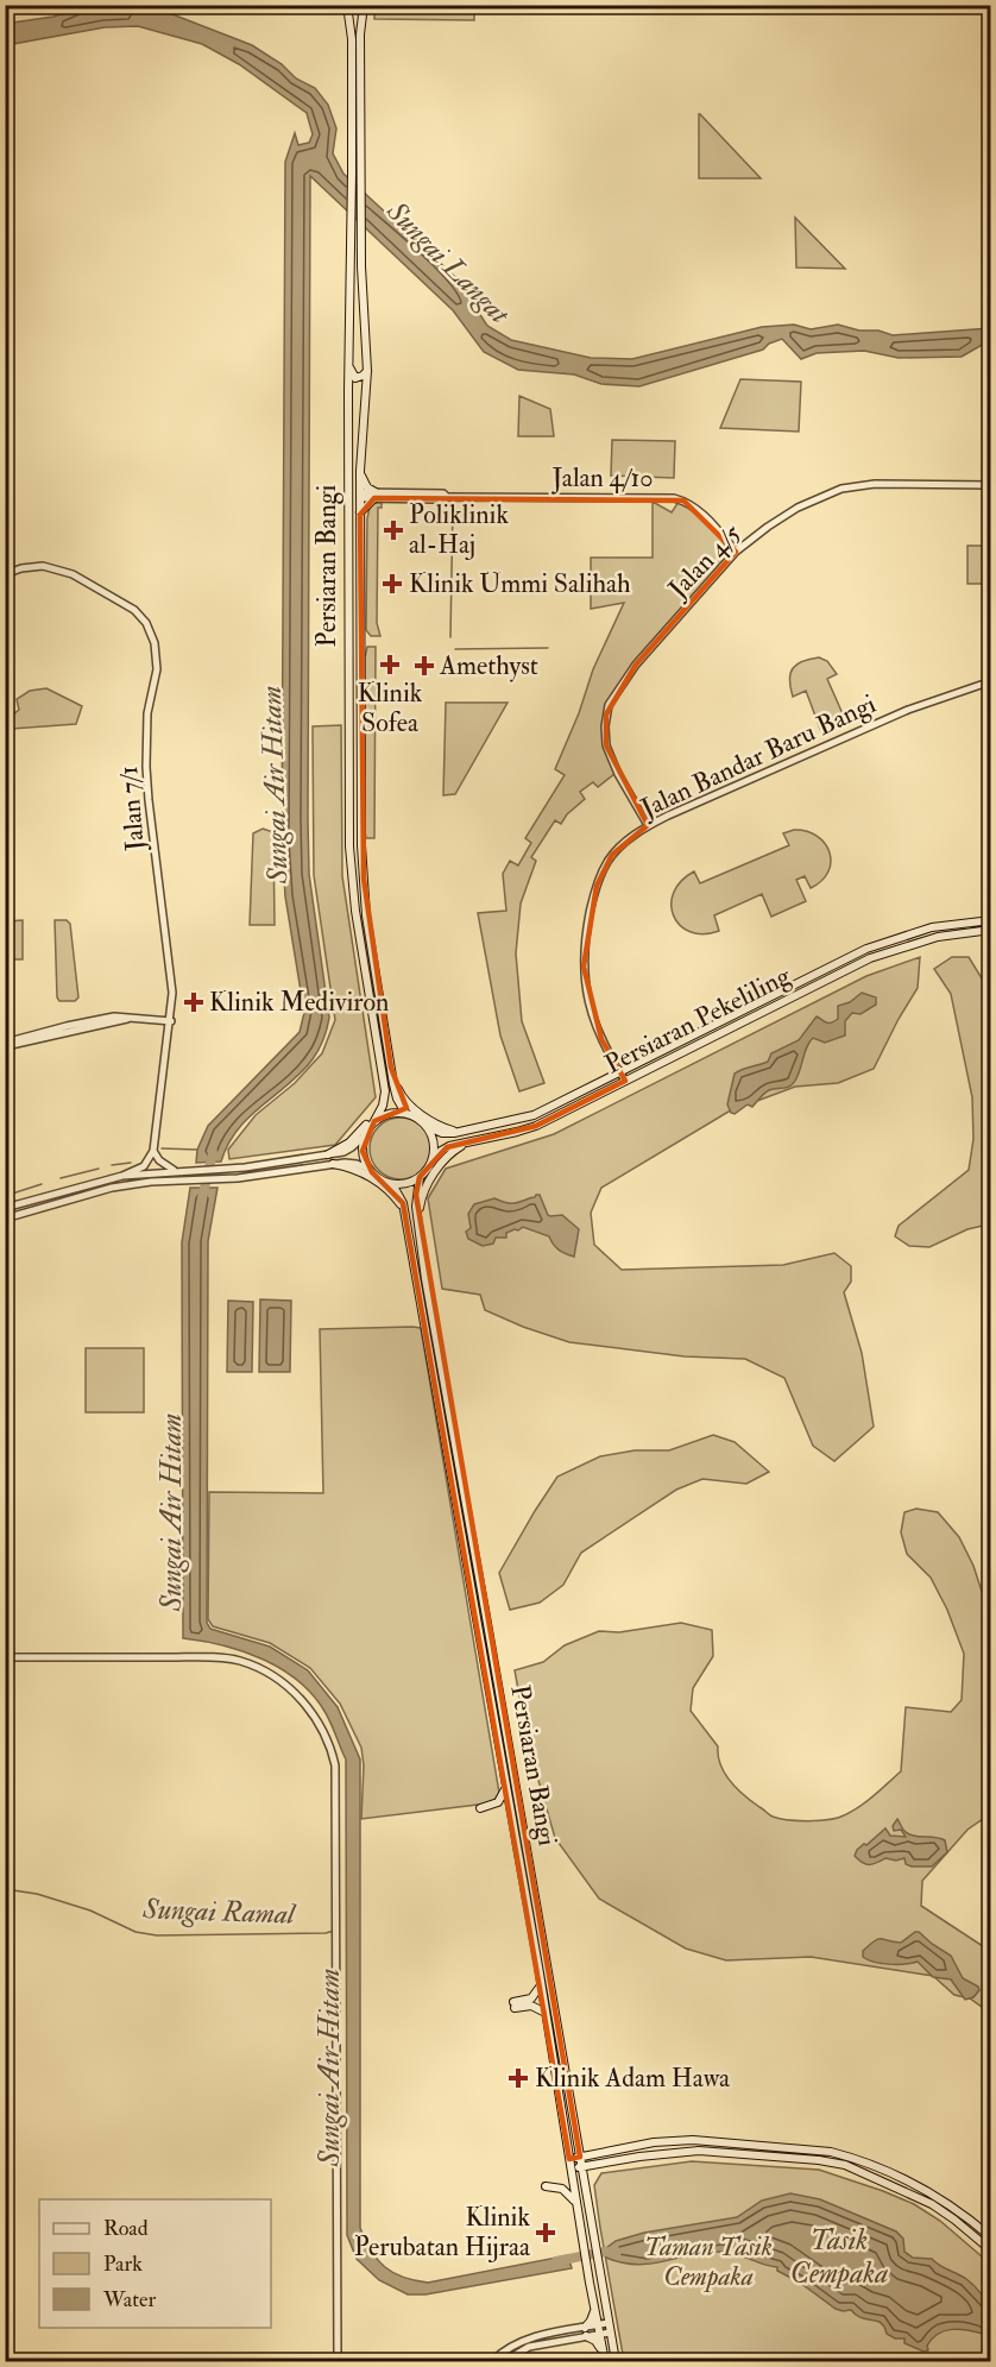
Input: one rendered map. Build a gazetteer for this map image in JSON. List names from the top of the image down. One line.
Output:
{"streets":{"main road":["Persiaran Bangi","Persiaran Pekeliling"],"street":["Jalan 4/10","Jalan 4/5","Jalan Bandar Baru Bangi","Jalan 7/1"]},"crossings":[["Jalan 4/10","Jalan 4/5"],["Jalan 4/10","Persiaran Bangi"],["Jalan 4/5","Jalan Bandar Baru Bangi"],["Persiaran Bangi","Persiaran Pekeliling"],["Jalan Bandar Baru Bangi","Persiaran Pekeliling"]],"water":["Sungai Langat","Sungai Air Hitam","Sungai Ramal","Tasik Cempaka"],"parks":["Taman Tasik Cempaka"],"places":{"health":["Poliklinik al-Haj","Klinik Ummi Salihah","Klinik Sofea","Amethyst","Klinik Mediviron","Klinik Adam Hawa","Klinik Perubatan Hijraa"]},"legend":["Road","Park","Water"]}
